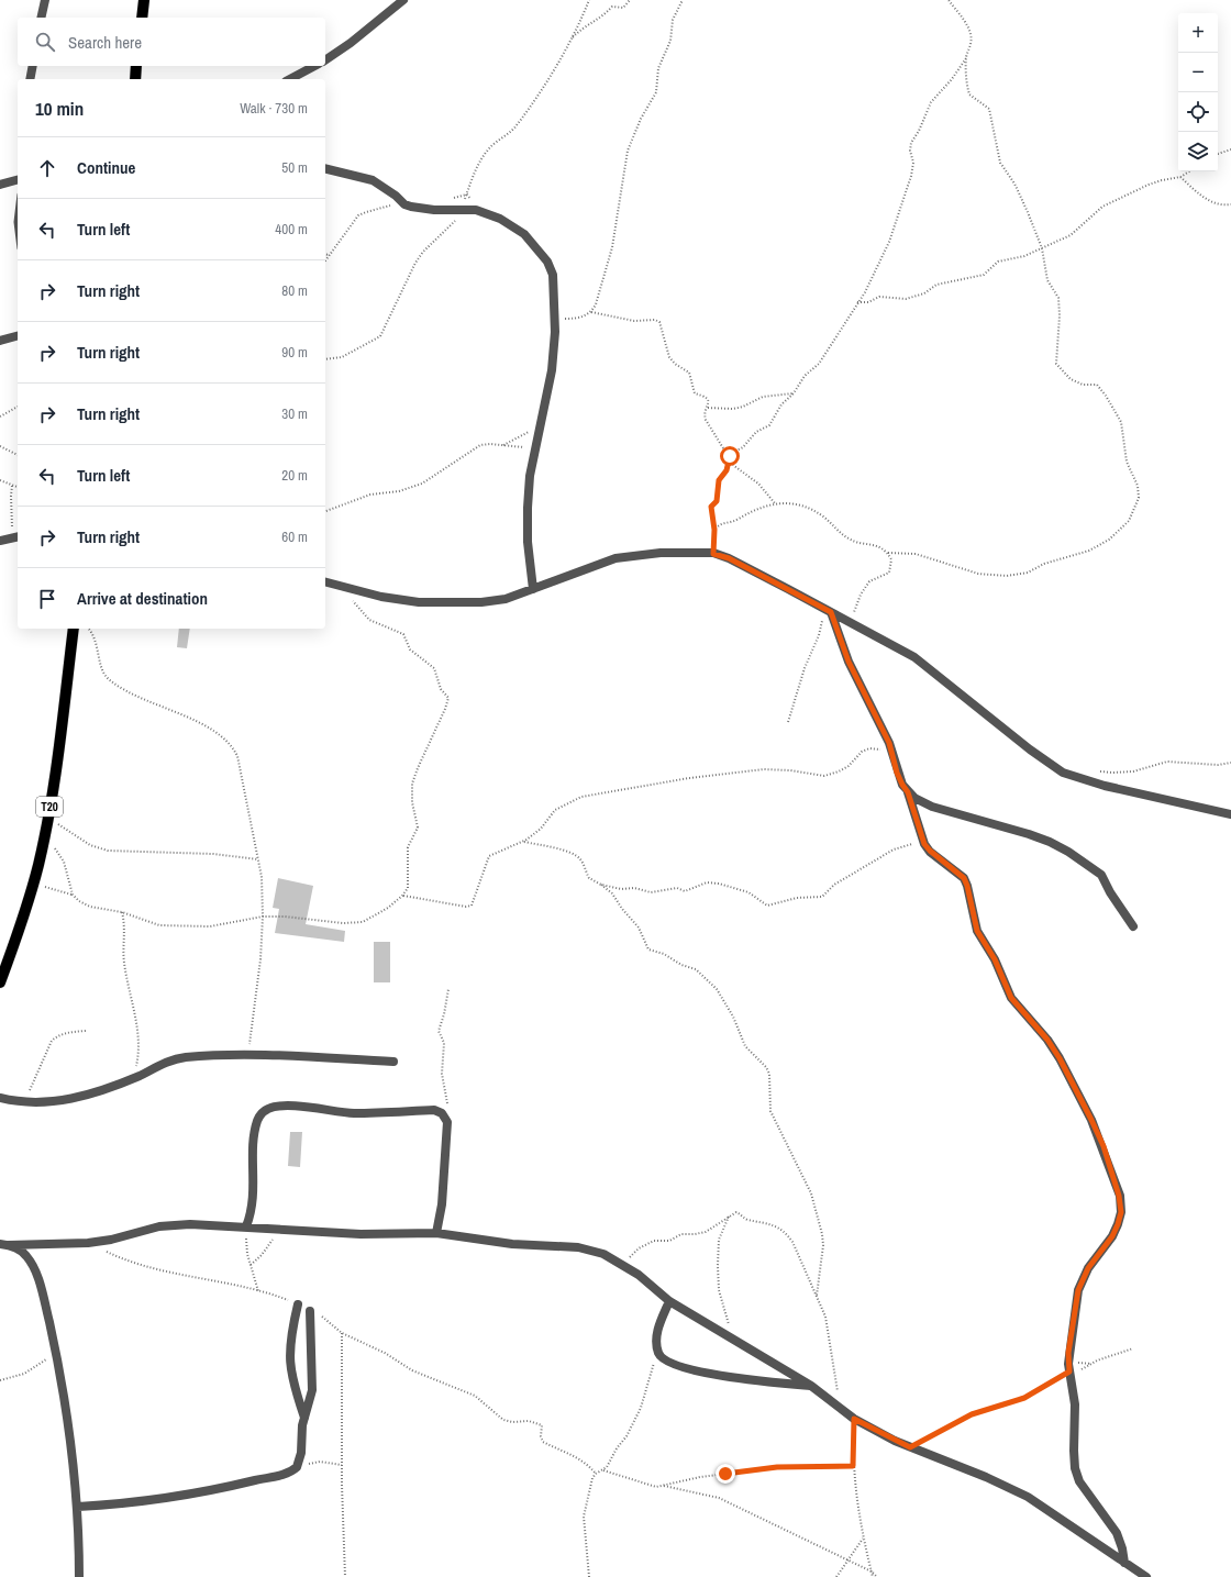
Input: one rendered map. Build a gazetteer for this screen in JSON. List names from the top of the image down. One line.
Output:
{"streets":{"main road":["T20"]},"page":{"map_buttons":["+","−"],"search":"Search here","heading":["10 min","Walk · 730 m"],"list":[["Continue","50 m"],["Turn left","400 m"],["Turn right","80 m"],["Turn right","90 m"],["Turn right","30 m"],["Turn left","20 m"],["Turn right","60 m"],"Arrive at destination"]}}
